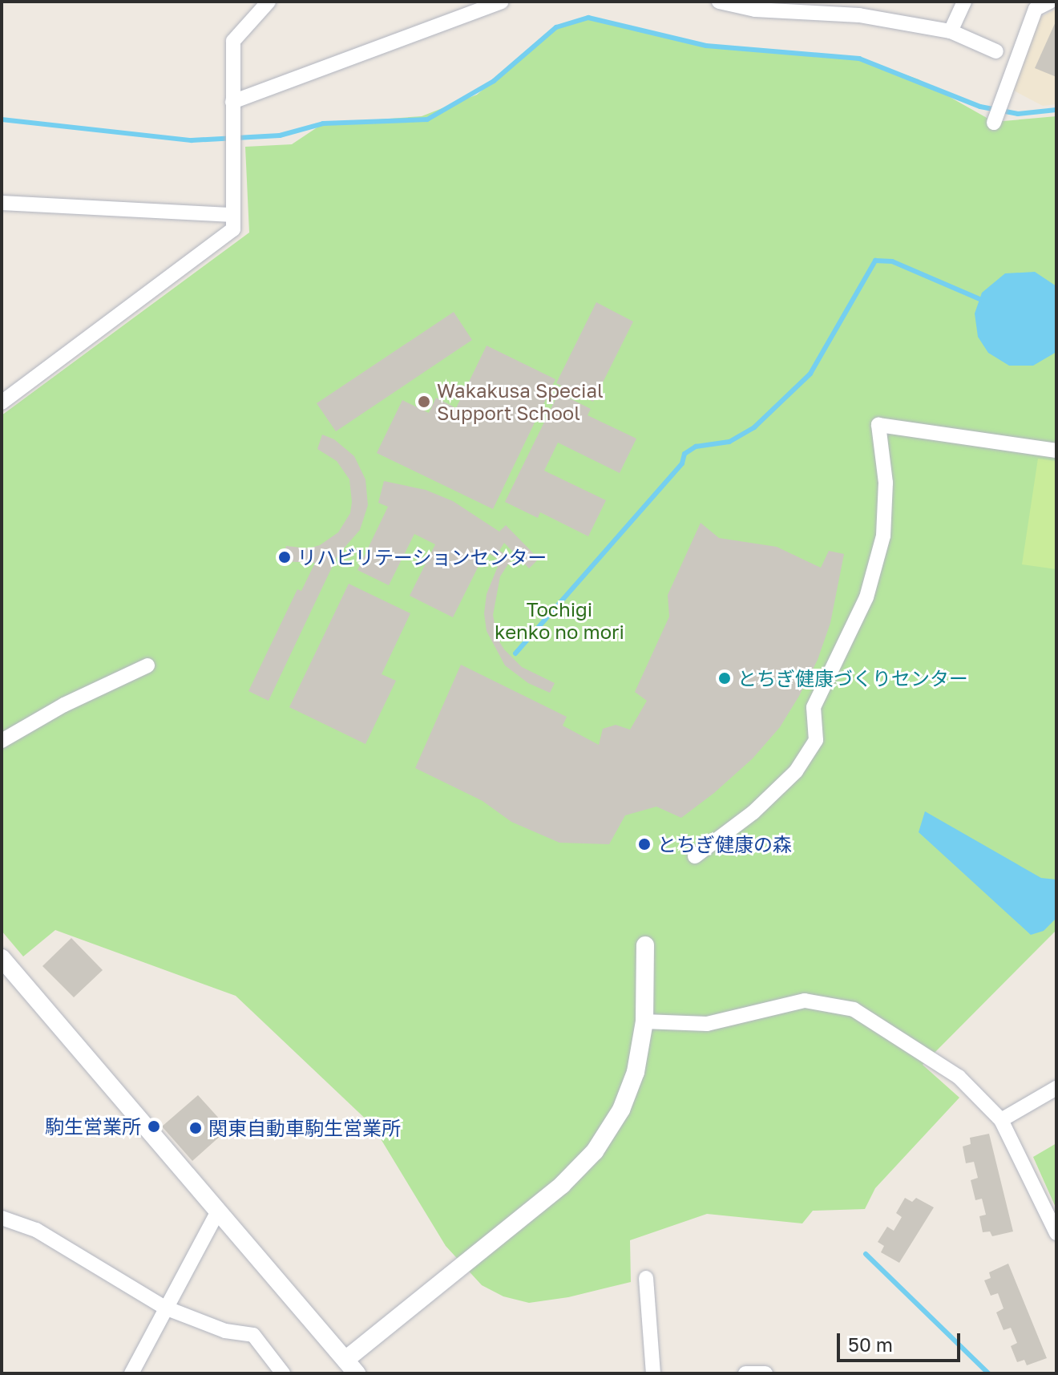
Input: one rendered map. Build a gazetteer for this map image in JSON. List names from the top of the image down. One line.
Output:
{"parks":["Tochigi kenko no mori"],"places":["Wakakusa Special Support School","リハビリテーションセンター","とちぎ健康づくりセンター","とちぎ健康の森","駒生営業所","関東自動車駒生営業所"],"scale_bar":"50 m"}
